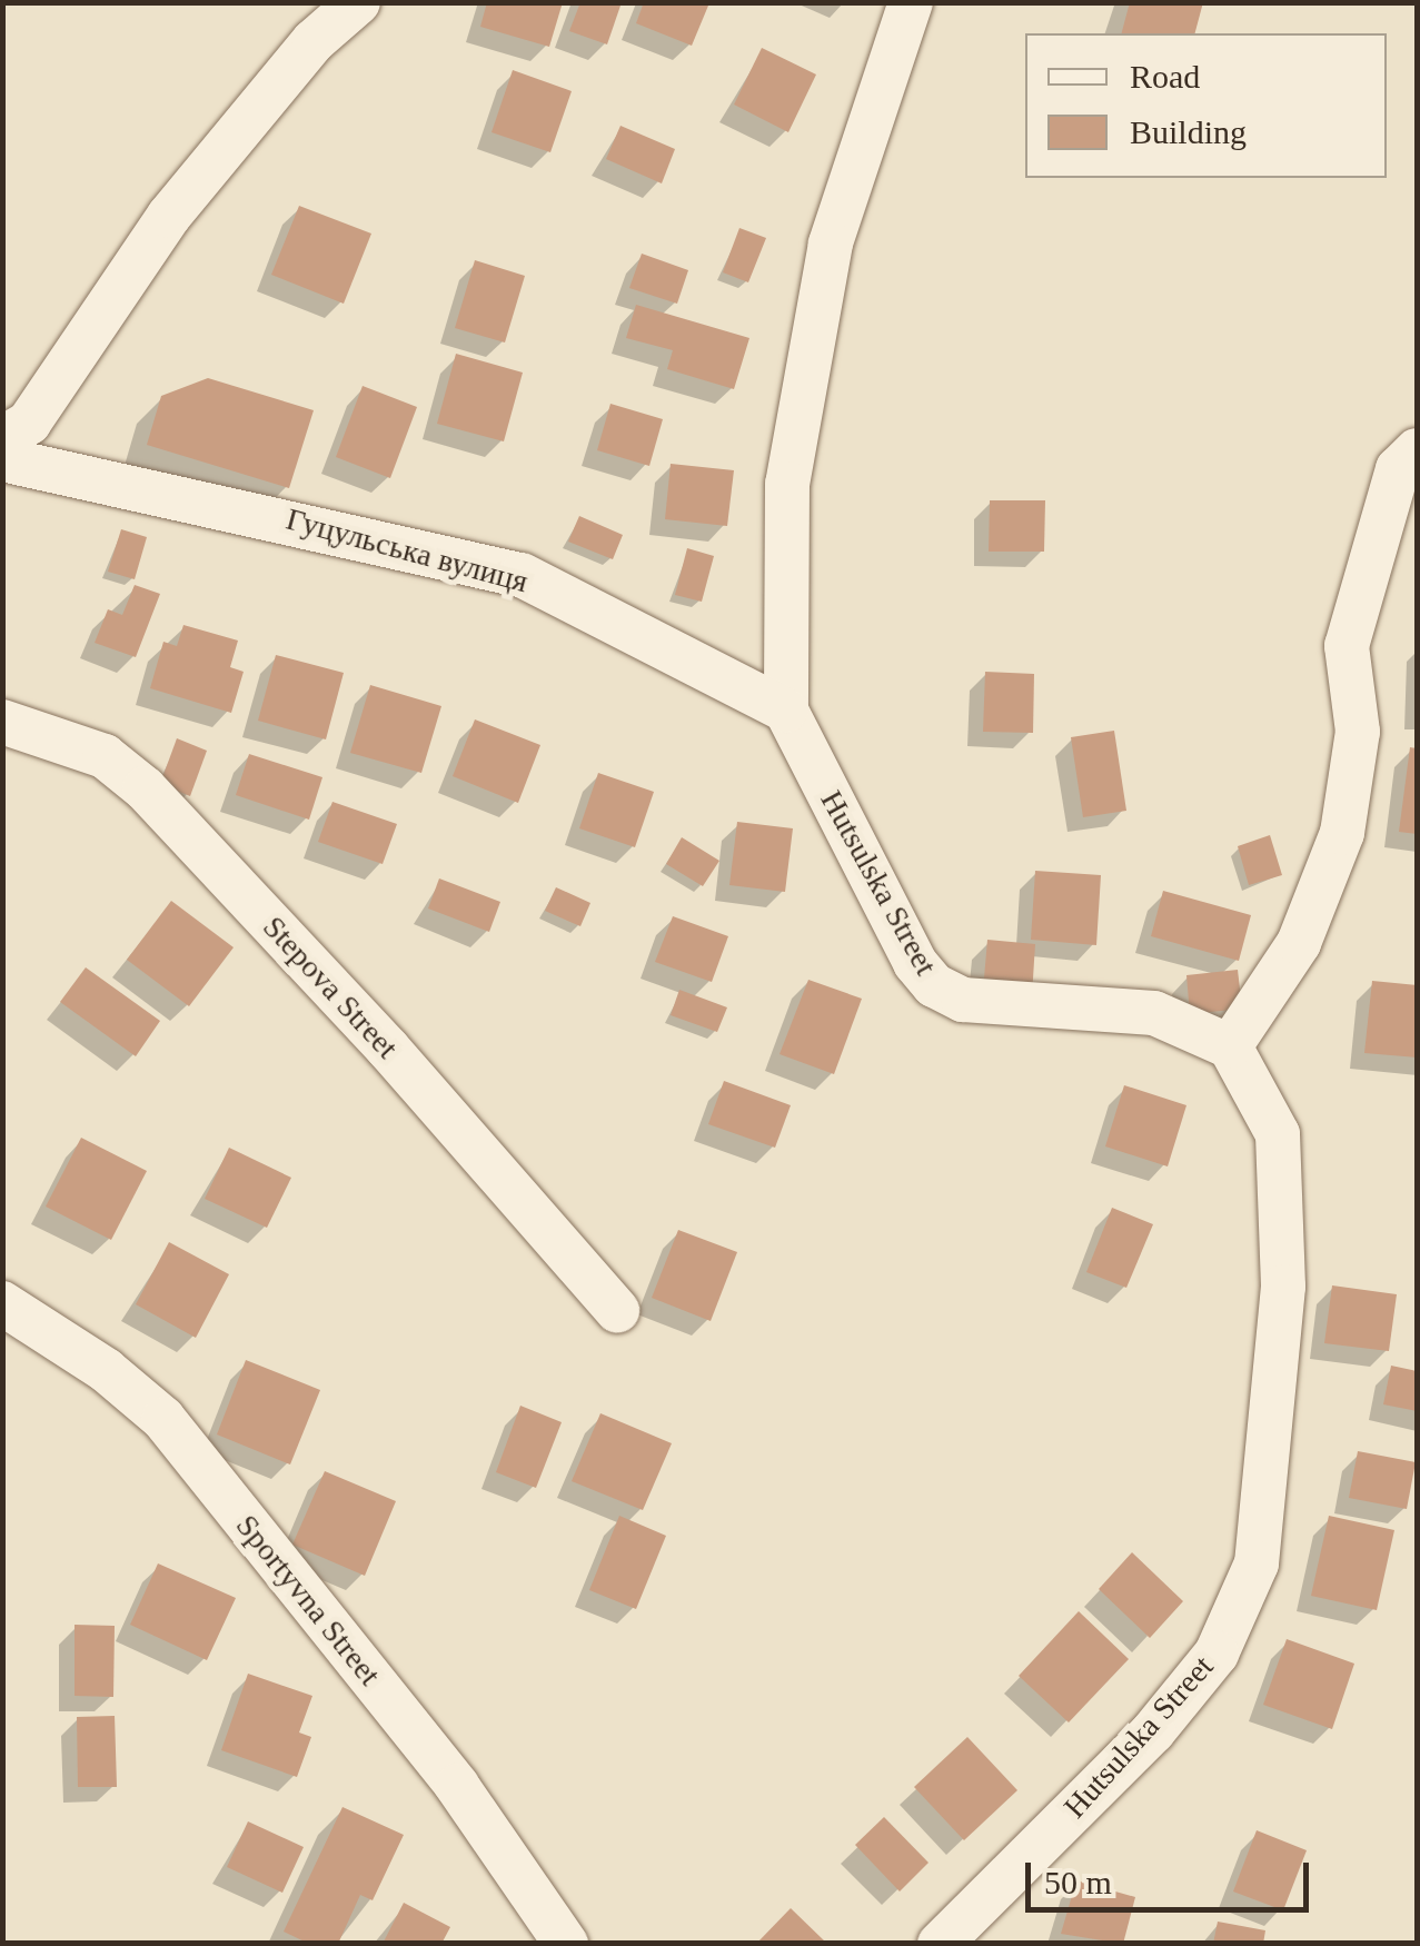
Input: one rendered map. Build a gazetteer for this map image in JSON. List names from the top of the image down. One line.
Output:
{"streets":{"street":["Гуцульська вулиця","Hutsulska Street","Stepova Street","Sportyvna Street"]},"crossings":[["Гуцульська вулиця","Hutsulska Street"]],"legend":["Road","Building"],"scale_bar":"50 m"}
